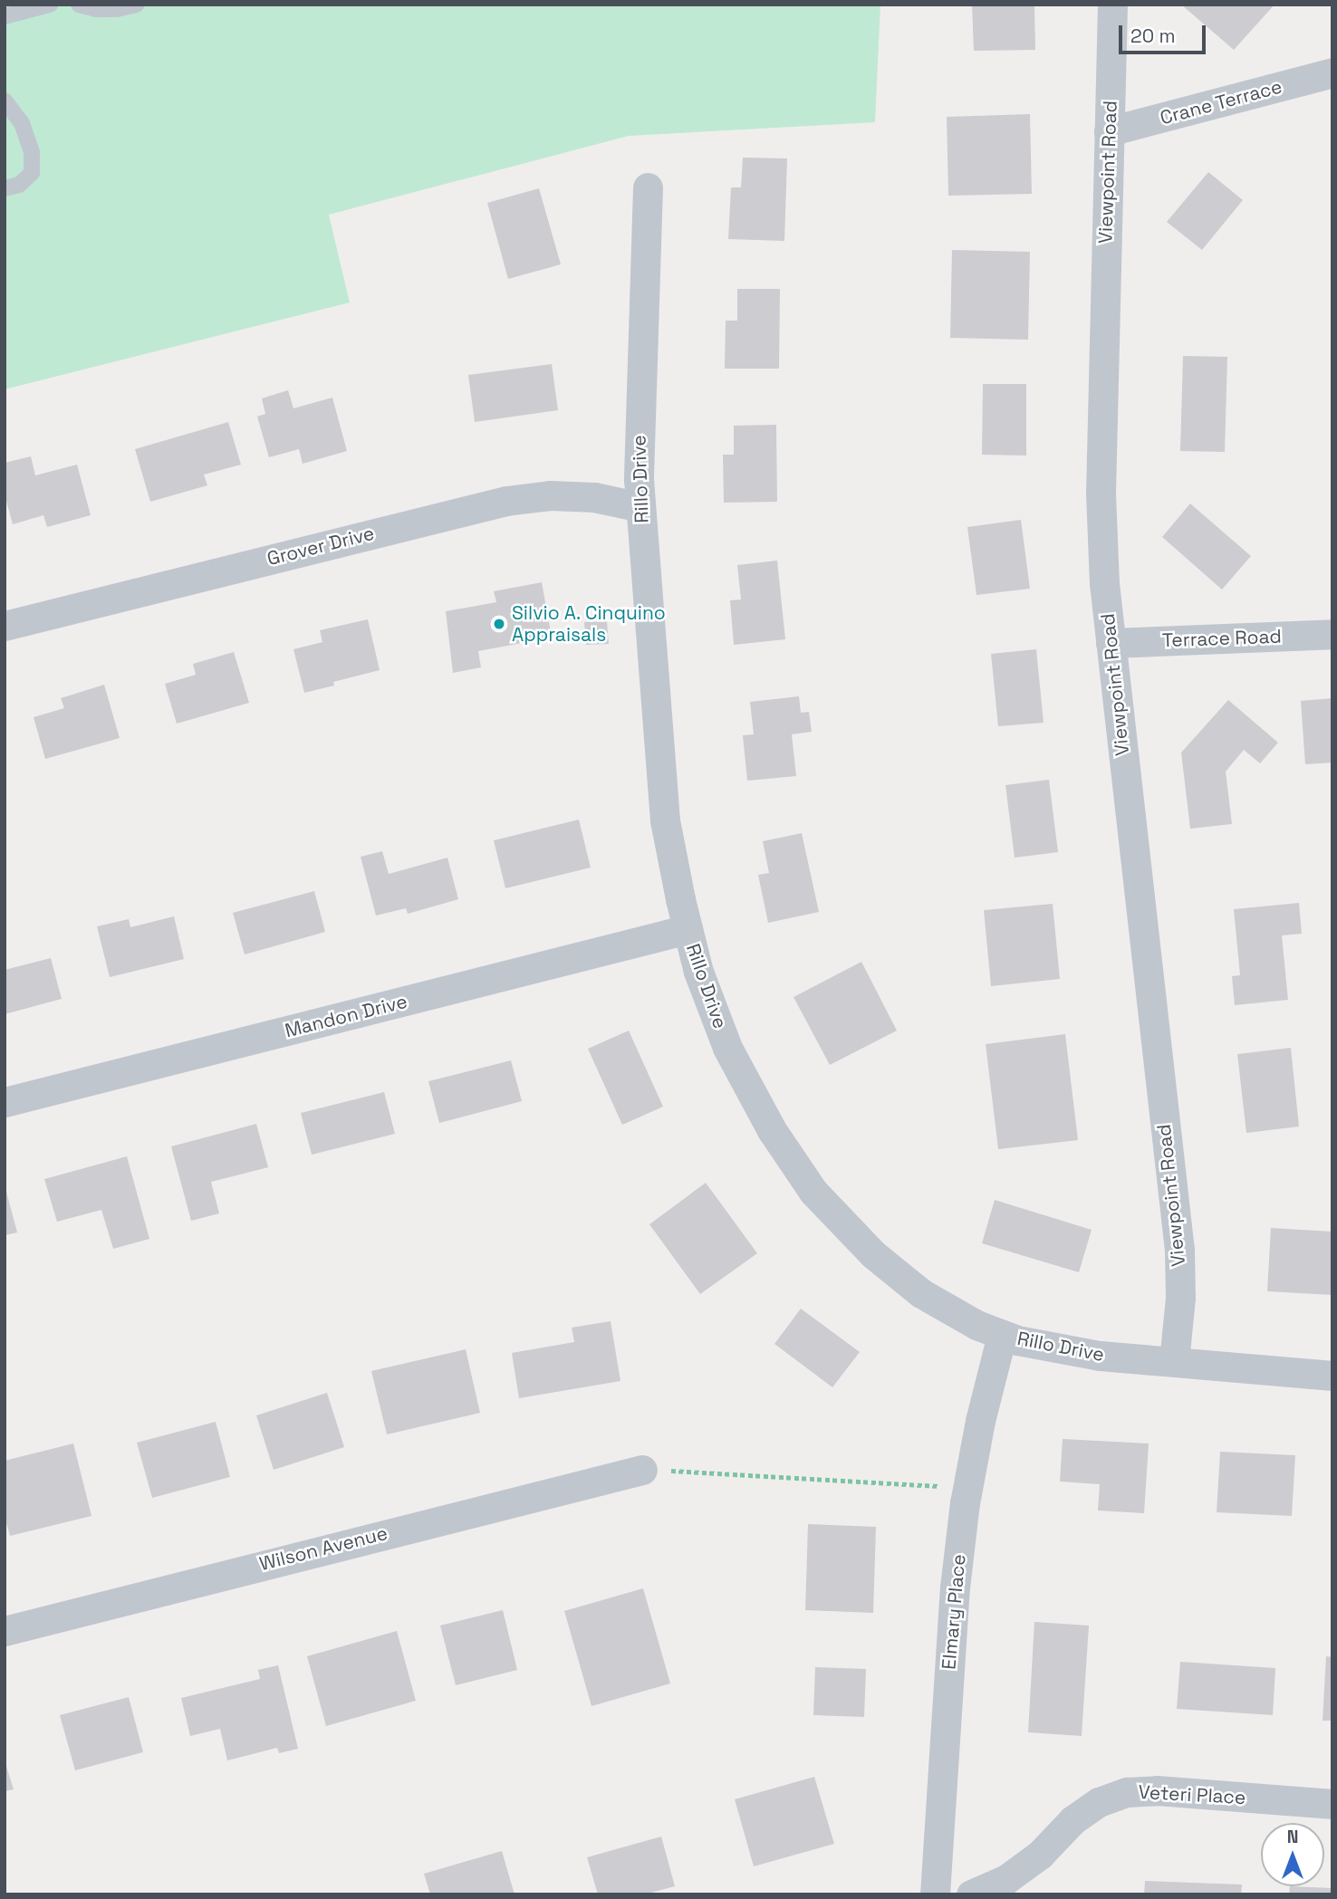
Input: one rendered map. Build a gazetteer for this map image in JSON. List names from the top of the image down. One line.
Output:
{"streets":{"street":["Crane Terrace","Viewpoint Road","Rillo Drive","Grover Drive","Terrace Road","Mandon Drive","Wilson Avenue","Elmary Place","Veteri Place"]},"crossings":[["Crane Terrace","Viewpoint Road"],["Viewpoint Road","Rillo Drive"],["Viewpoint Road","Terrace Road"],["Rillo Drive","Grover Drive"],["Rillo Drive","Mandon Drive"],["Rillo Drive","Elmary Place"]],"places":["Silvio A. Cinquino Appraisals"],"scale_bar":"20 m","north":"top"}
